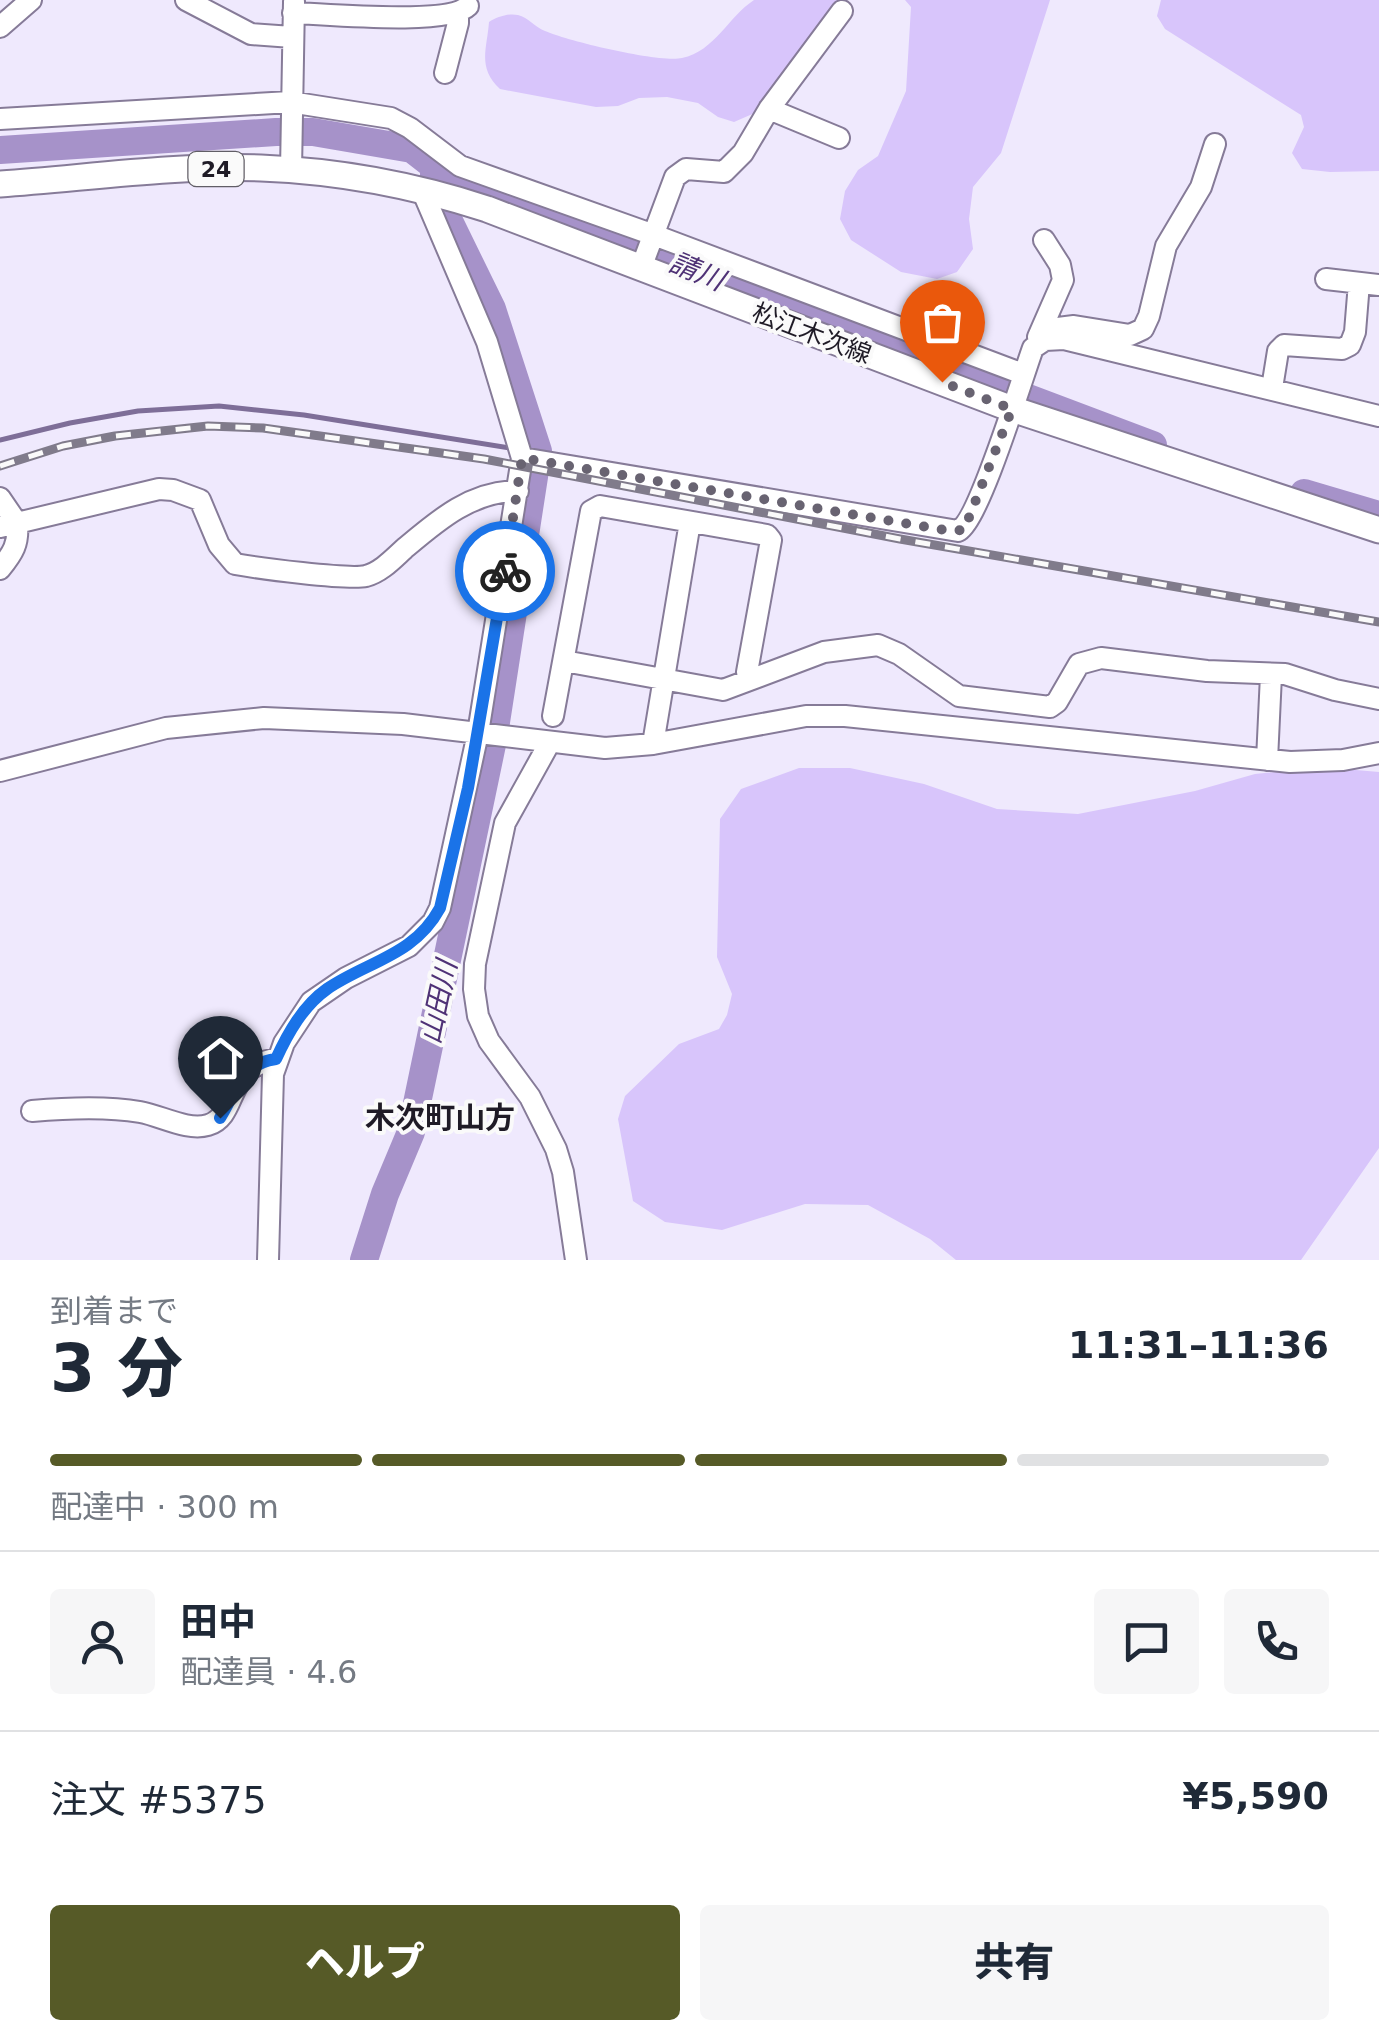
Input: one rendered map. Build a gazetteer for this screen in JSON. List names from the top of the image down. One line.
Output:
{"streets":{"main road":["24","松江木次線"]},"districts":["木次町山方"],"water":["請川","山田川"],"page":{"heading":["3 分","到着まで","11:31–11:36"],"panel":["田中","配達員 · 4.6","注文 #5375","¥5,590"],"bar":"配達中 · 300 m","buttons":["ヘルプ","共有"]}}
